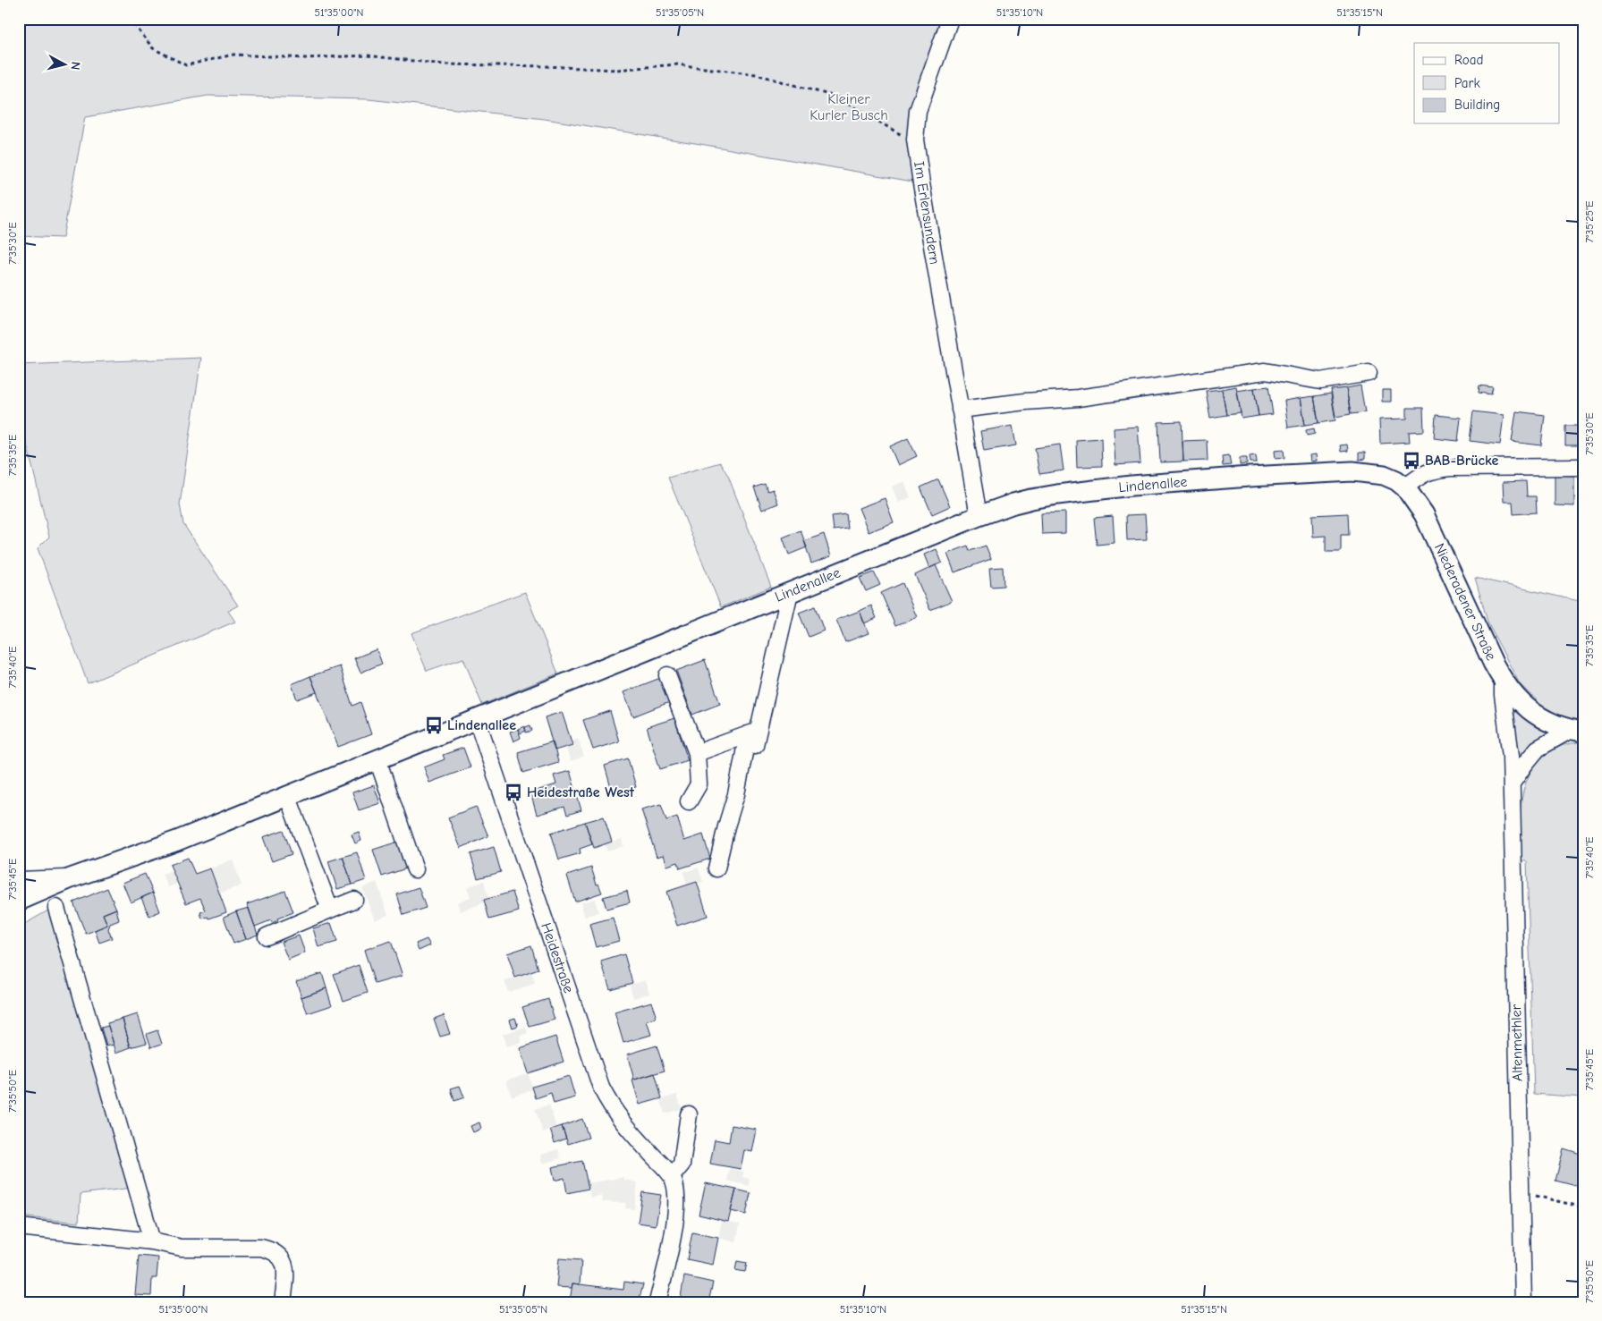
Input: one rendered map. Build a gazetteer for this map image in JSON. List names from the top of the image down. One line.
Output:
{"streets":{"main road":["Lindenallee","Niederadener Straße"],"street":["Im Erlensundern","Heidestraße","Altenmethler"]},"crossings":[["Im Erlensundern","Lindenallee"],["Lindenallee","Niederadener Straße"],["Lindenallee","Heidestraße"],["Niederadener Straße","Altenmethler"]],"parks":["Kleiner Kurler Busch"],"places":{"bus stop":["BAB-Brücke","Lindenallee","Heidestraße West"]},"legend":["Road","Park","Building"],"north":"right","coordinates":["51°35'00\"N","51°35'05\"N","51°35'10\"N","51°35'15\"N","7°35'25\"E","7°35'30\"E","7°35'35\"E","7°35'40\"E","7°35'45\"E","7°35'50\"E"]}
